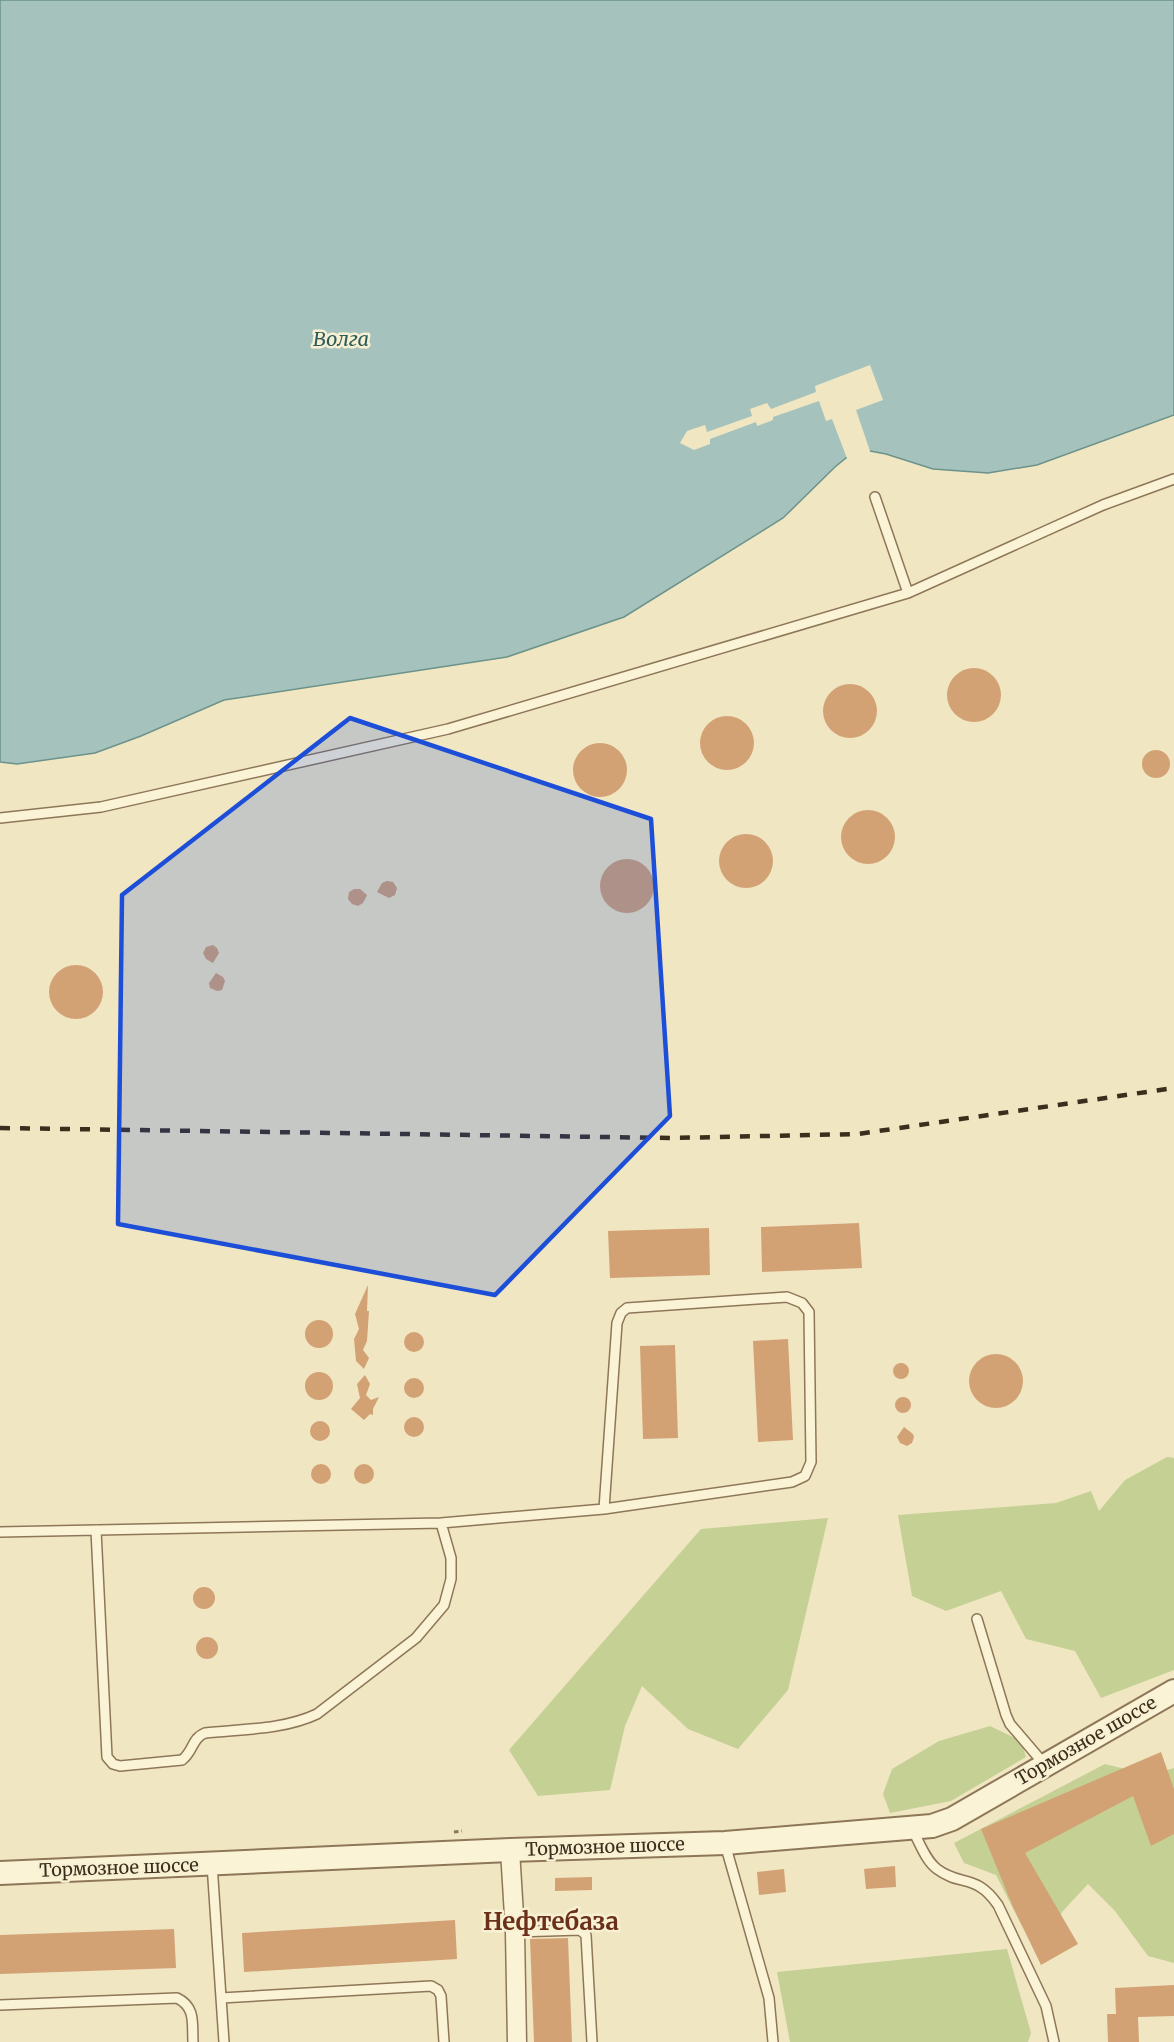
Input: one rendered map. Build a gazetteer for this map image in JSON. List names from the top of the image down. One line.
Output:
{"streets":{"street":["Тормозное шоссе"]},"districts":["Нефтебаза"],"water":["Волга"]}
